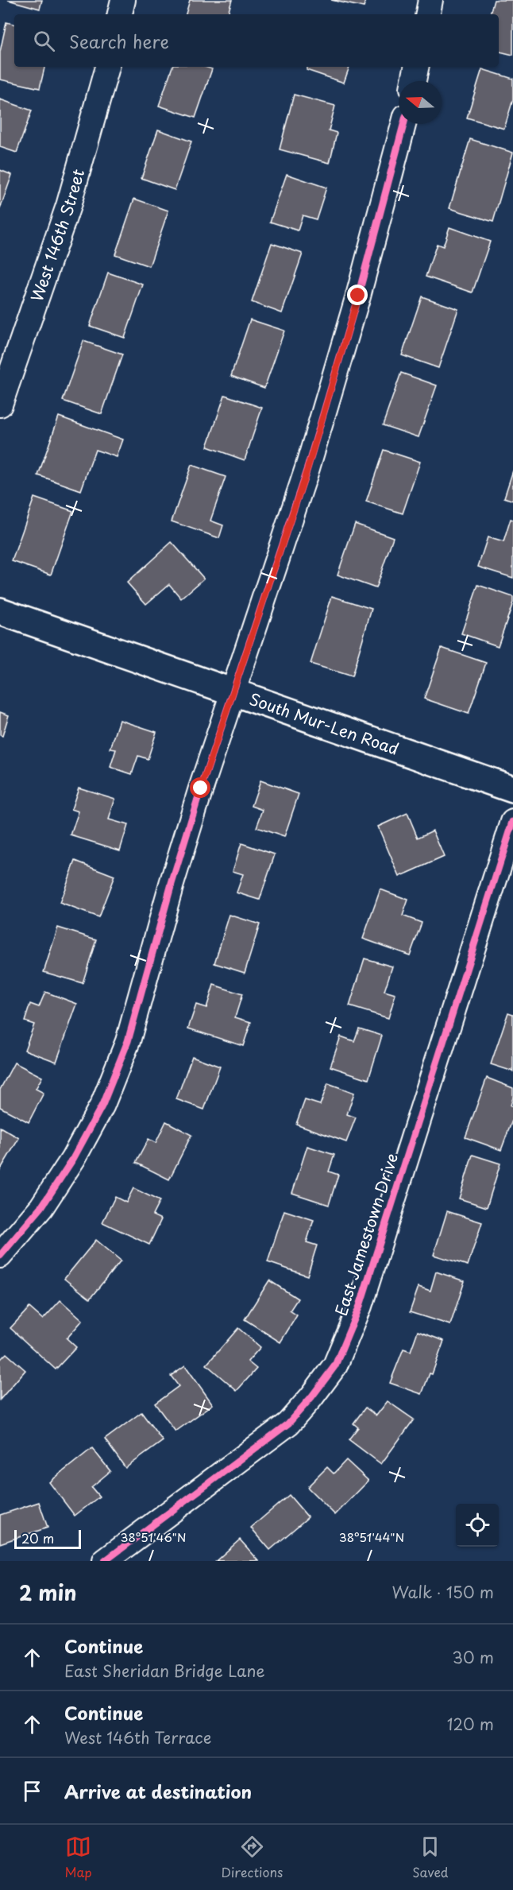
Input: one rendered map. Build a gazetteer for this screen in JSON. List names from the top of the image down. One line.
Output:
{"streets":{"main road":["South Mur-Len Road"],"street":["West 146th Street","East Jamestown Drive"]},"scale_bar":"20 m","north":"left","page":{"search":"Search here","scale":"20 m","heading":["2 min","Walk · 150 m"],"list":[["Continue","East Sheridan Bridge Lane","30 m"],["Continue","West 146th Terrace","120 m"],"Arrive at destination"],"nav":["Map","Directions","Saved"]},"coordinates":["38°51'46\"N","38°51'44\"N"]}
